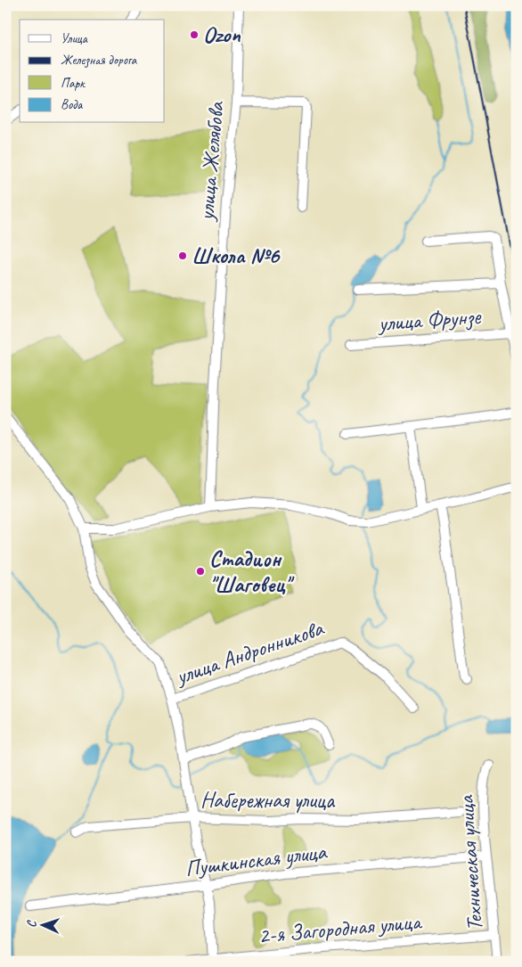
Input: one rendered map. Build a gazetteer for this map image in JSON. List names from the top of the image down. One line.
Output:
{"streets":{"street":["улица Желябова","улица Фрунзе","улица Андронникова","Набережная улица","Пушкинская улица","Техническая улица","2-я Загородная улица"]},"crossings":[["Пушкинская улица","Техническая улица"],["Техническая улица","2-я Загородная улица"]],"places":["Ozon","Школа №6","Стадион \"Шаговец\""],"legend":["Улица","Железная дорога","Парк","Вода"],"north":"left"}
